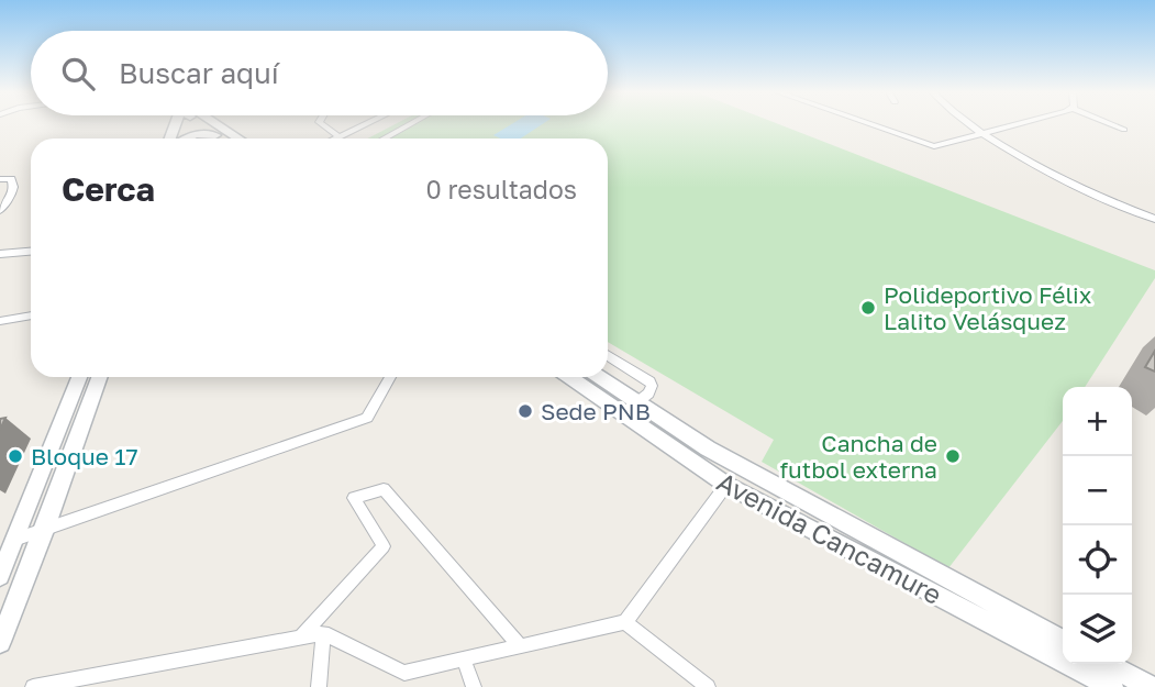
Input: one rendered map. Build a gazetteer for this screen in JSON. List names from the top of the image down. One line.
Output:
{"streets":{"main road":["Avenida Cancamure"]},"places":["Polideportivo Félix Lalito Velásquez","Sede PNB","Bloque 17","Cancha de futbol externa"],"page":{"search":"Buscar aquí","heading":["Cerca","0 resultados"],"map_buttons":["+","−"]}}
